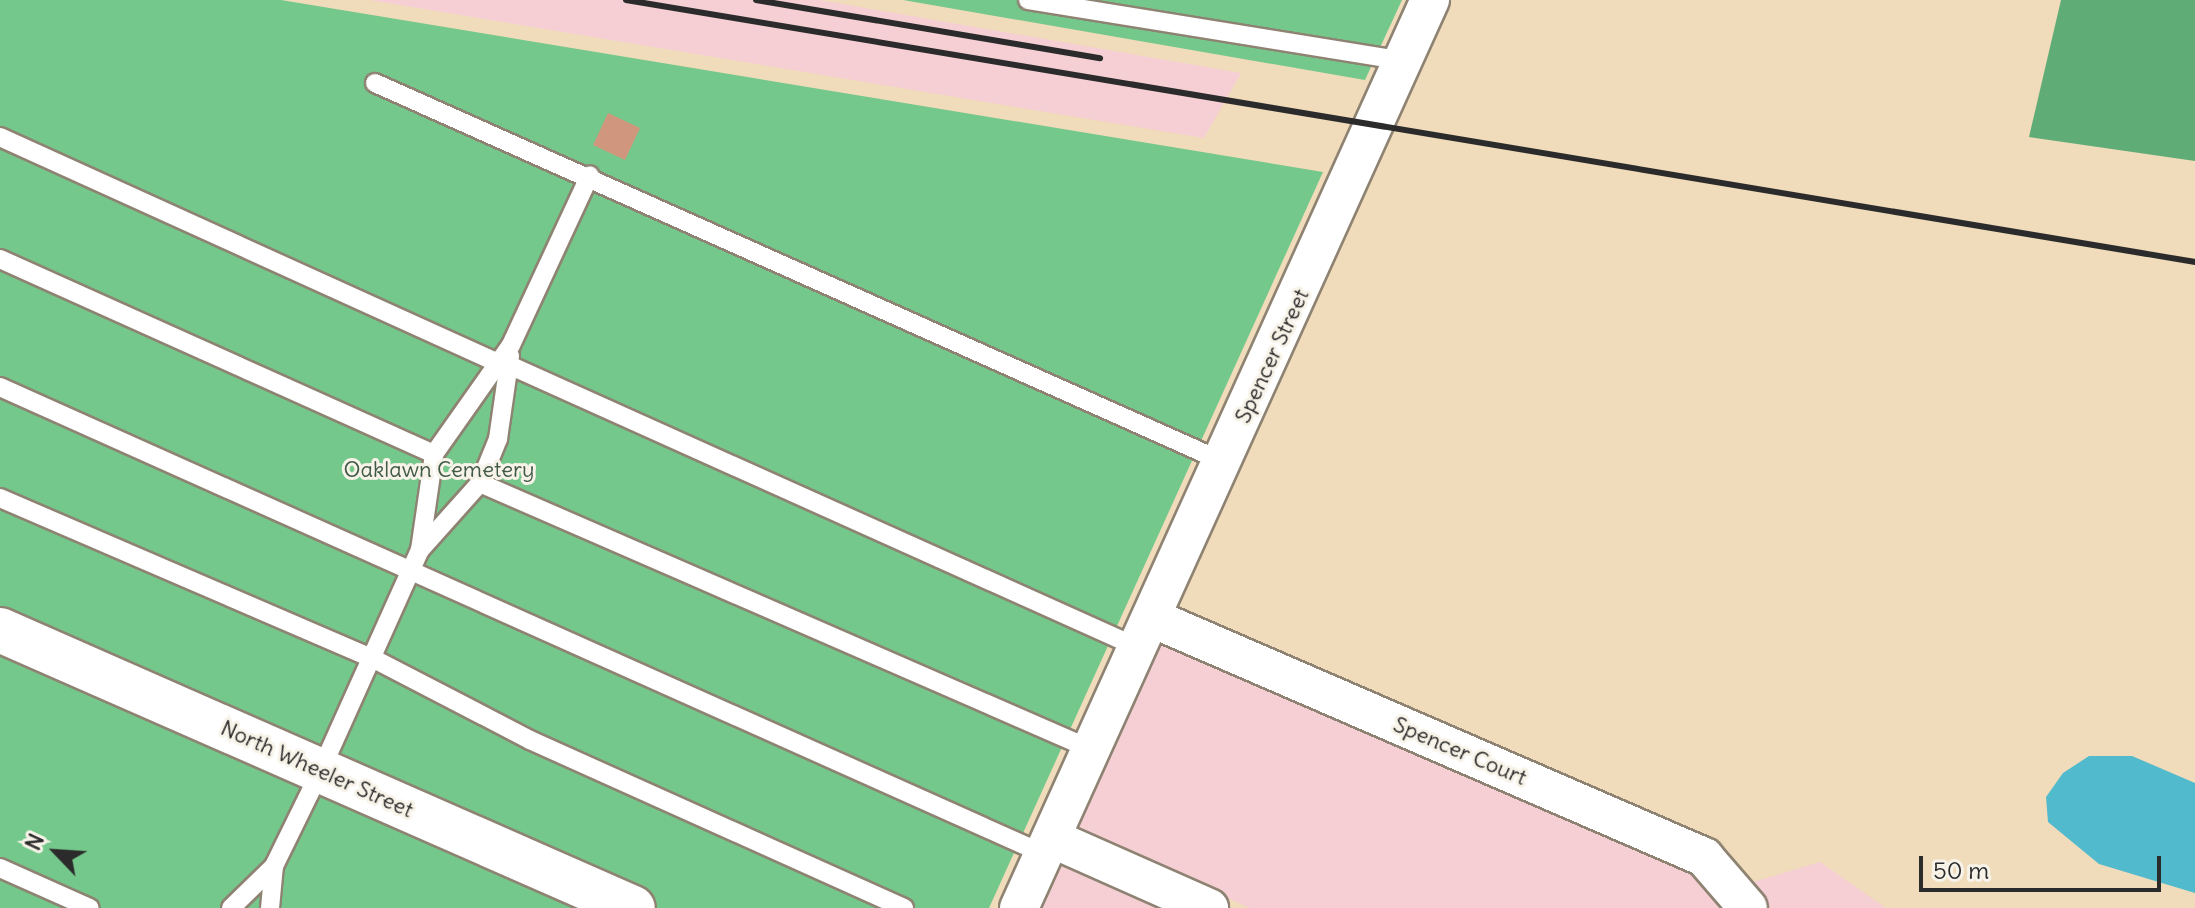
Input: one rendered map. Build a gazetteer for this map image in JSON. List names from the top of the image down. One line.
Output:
{"streets":{"main road":["North Wheeler Street"],"street":["Spencer Street","Spencer Court"]},"crossings":[["Spencer Street","Spencer Court"]],"parks":["Oaklawn Cemetery"],"scale_bar":"50 m","north":"top left"}
